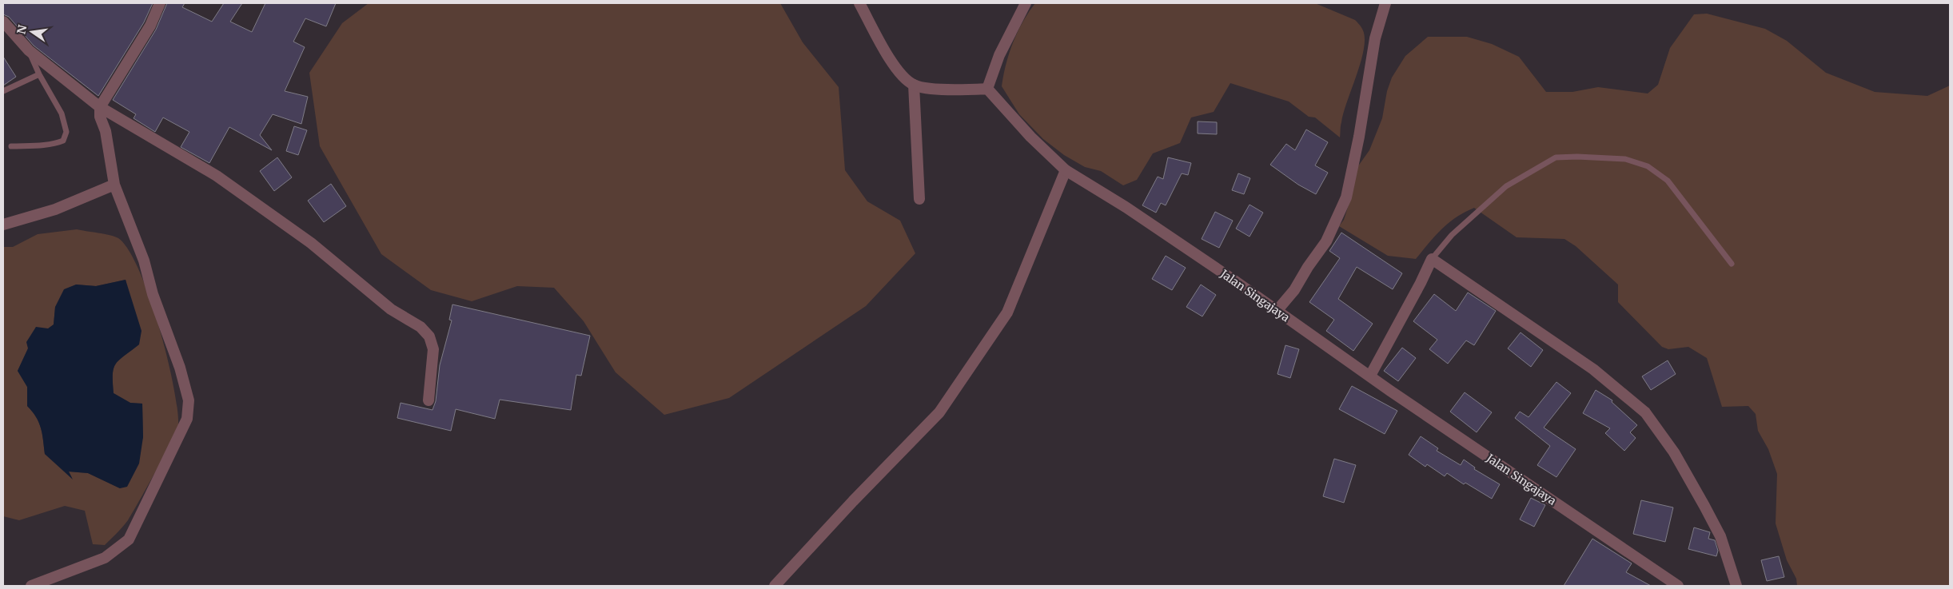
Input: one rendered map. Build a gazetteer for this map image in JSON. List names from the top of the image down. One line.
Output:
{"streets":{"street":["Jalan Singajaya"]},"north":"left"}
